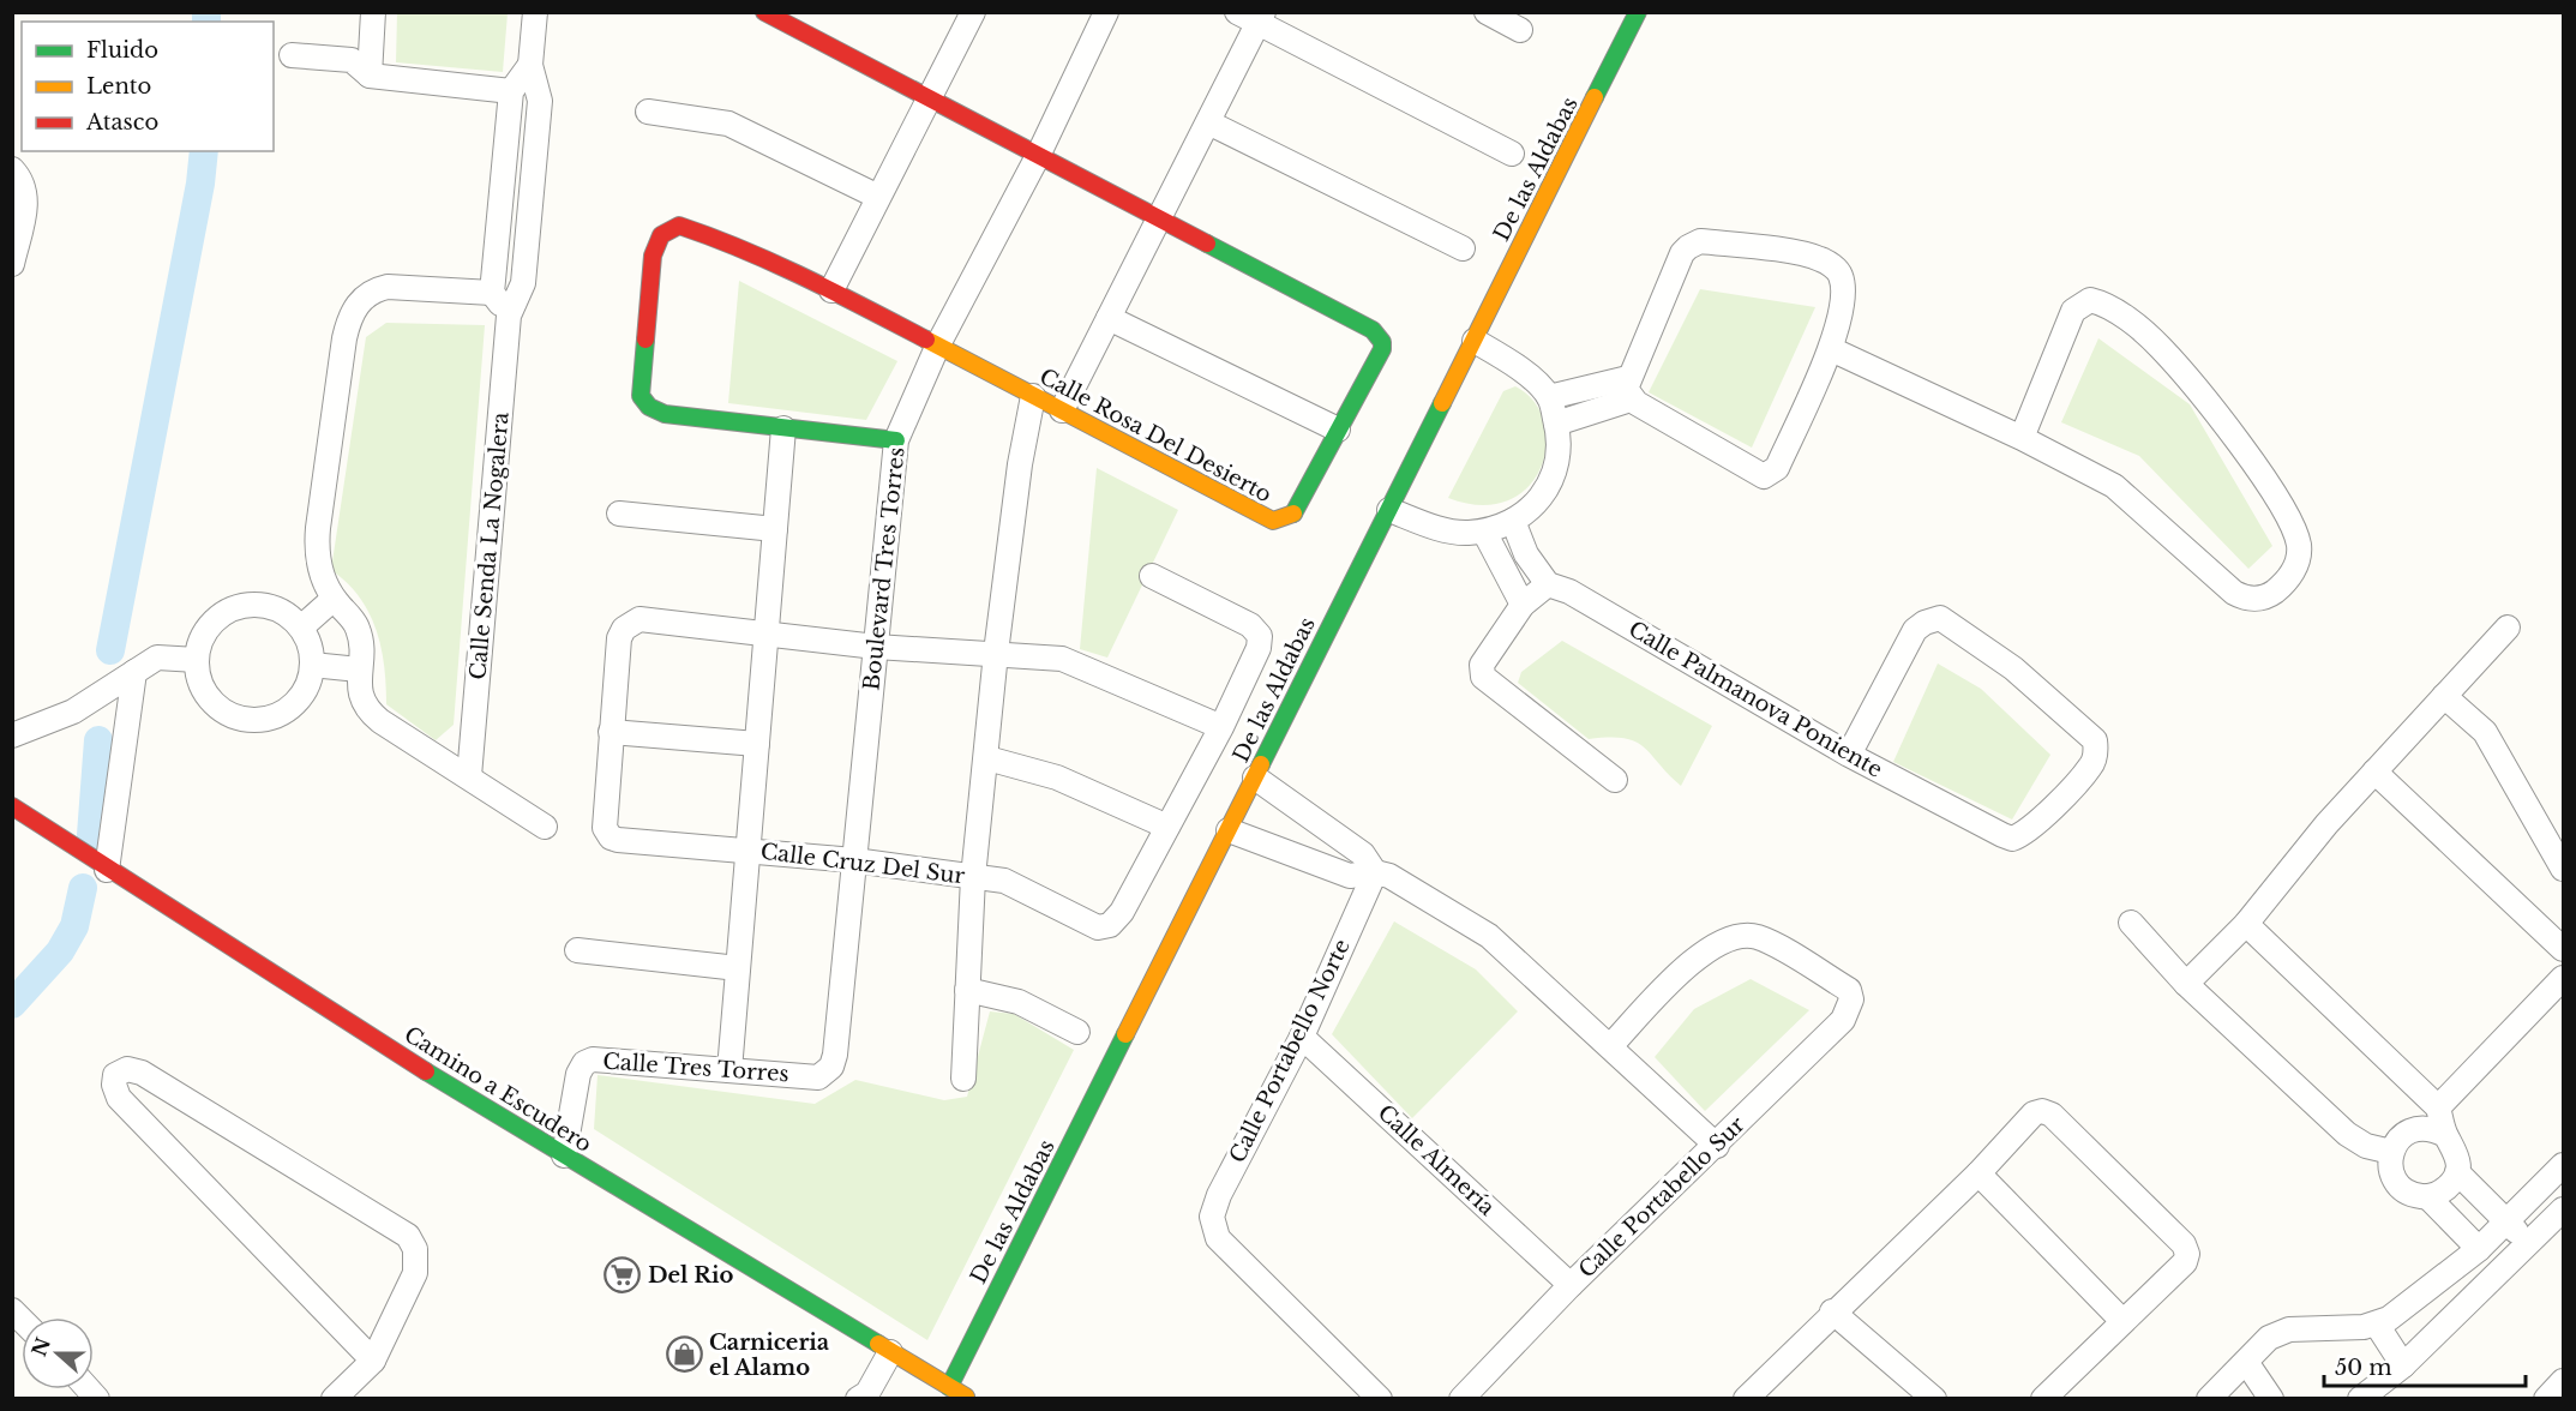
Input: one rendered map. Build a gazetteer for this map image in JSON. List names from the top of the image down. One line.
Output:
{"streets":{"street":["De las Aldabas","Calle Rosa Del Desierto","Calle Senda La Nogalera","Boulevard Tres Torres","Calle Palmanova Poniente","Calle Cruz Del Sur","Calle Portabello Norte","Calle Tres Torres","Camino a Escudero","Calle Almería","Calle Portabello Sur"]},"crossings":[["De las Aldabas","Camino a Escudero"],["Calle Rosa Del Desierto","Boulevard Tres Torres"],["Boulevard Tres Torres","Calle Cruz Del Sur"],["Boulevard Tres Torres","Calle Tres Torres"],["Calle Portabello Norte","Calle Almería"],["Calle Tres Torres","Camino a Escudero"],["Calle Almería","Calle Portabello Sur"]],"places":{"supermarket":["Del Rio"],"shop":["Carniceria el Alamo"]},"legend":["Fluido","Lento","Atasco"],"scale_bar":"50 m","north":"left"}
